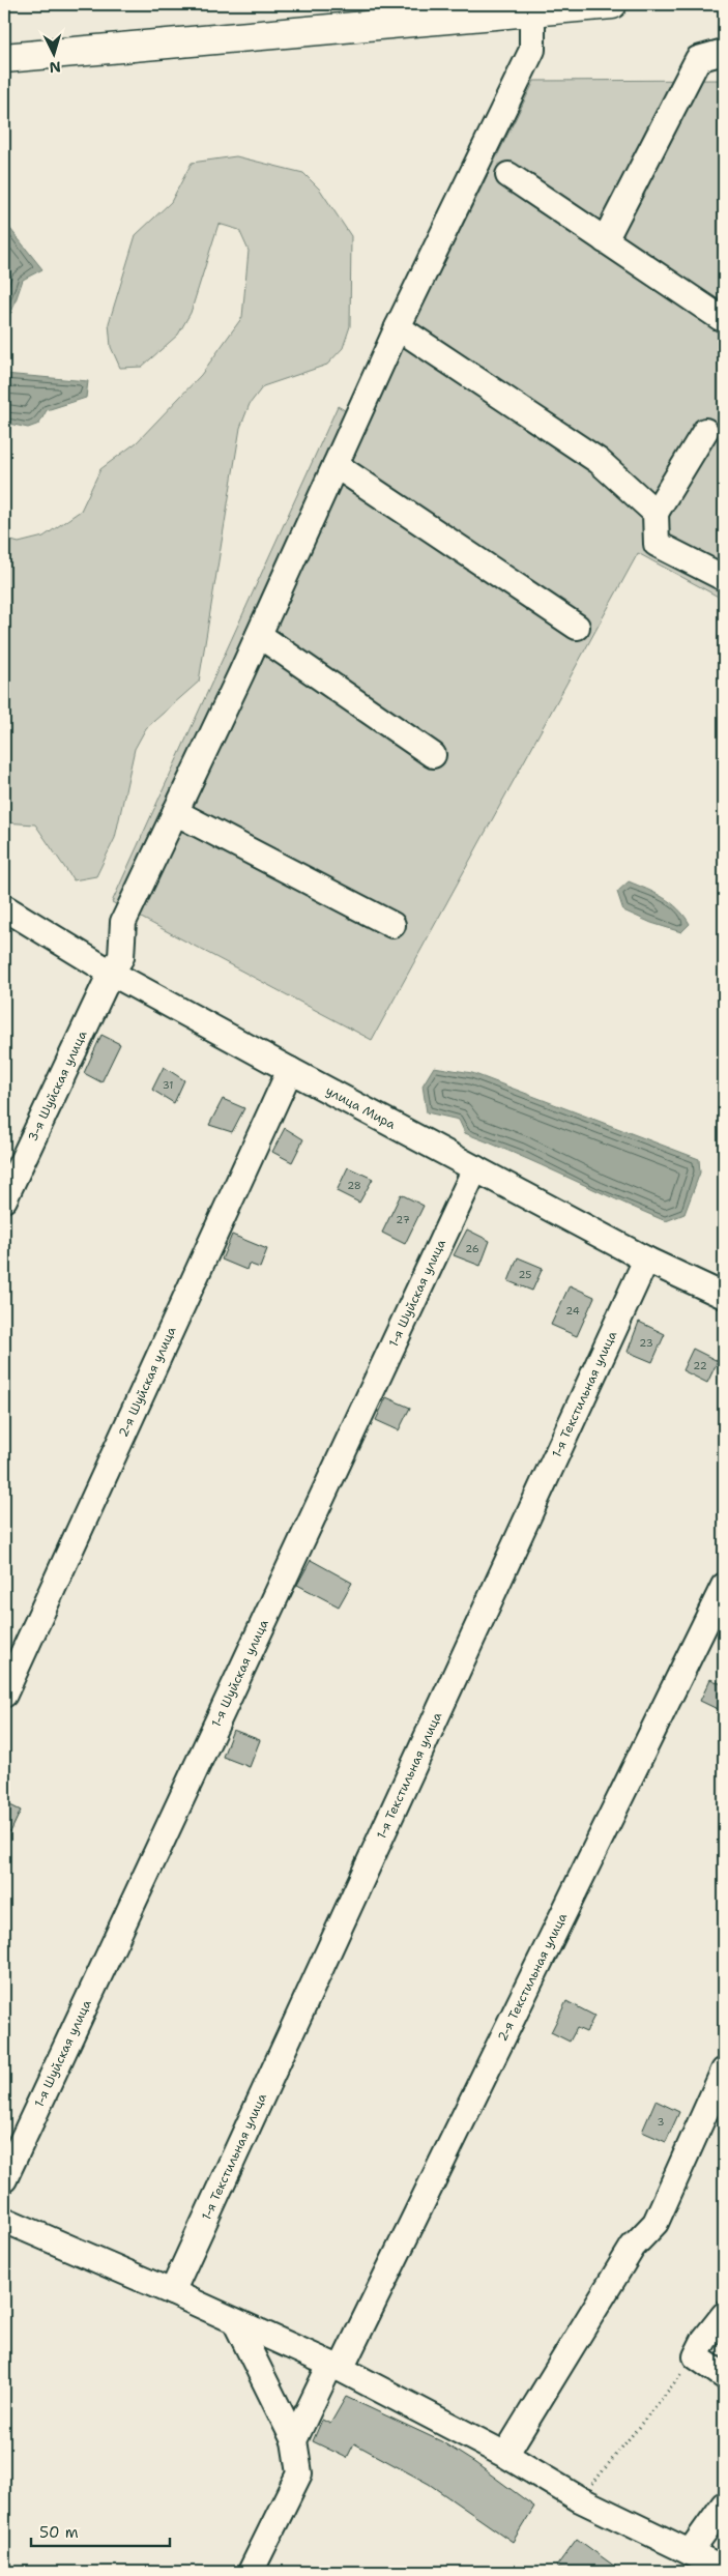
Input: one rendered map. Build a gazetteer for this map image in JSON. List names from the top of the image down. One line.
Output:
{"streets":{"street":["3-я Шуйская улица","улица Мира","1-я Шуйская улица","2-я Шуйская улица","1-я Текстильная улица","2-я Текстильная улица"]},"crossings":[["3-я Шуйская улица","улица Мира"],["улица Мира","1-я Шуйская улица"],["улица Мира","2-я Шуйская улица"],["улица Мира","1-я Текстильная улица"]],"house_numbers":["31","28","27","26","25","24","23","22","3"],"scale_bar":"50 m","north":"bottom"}
